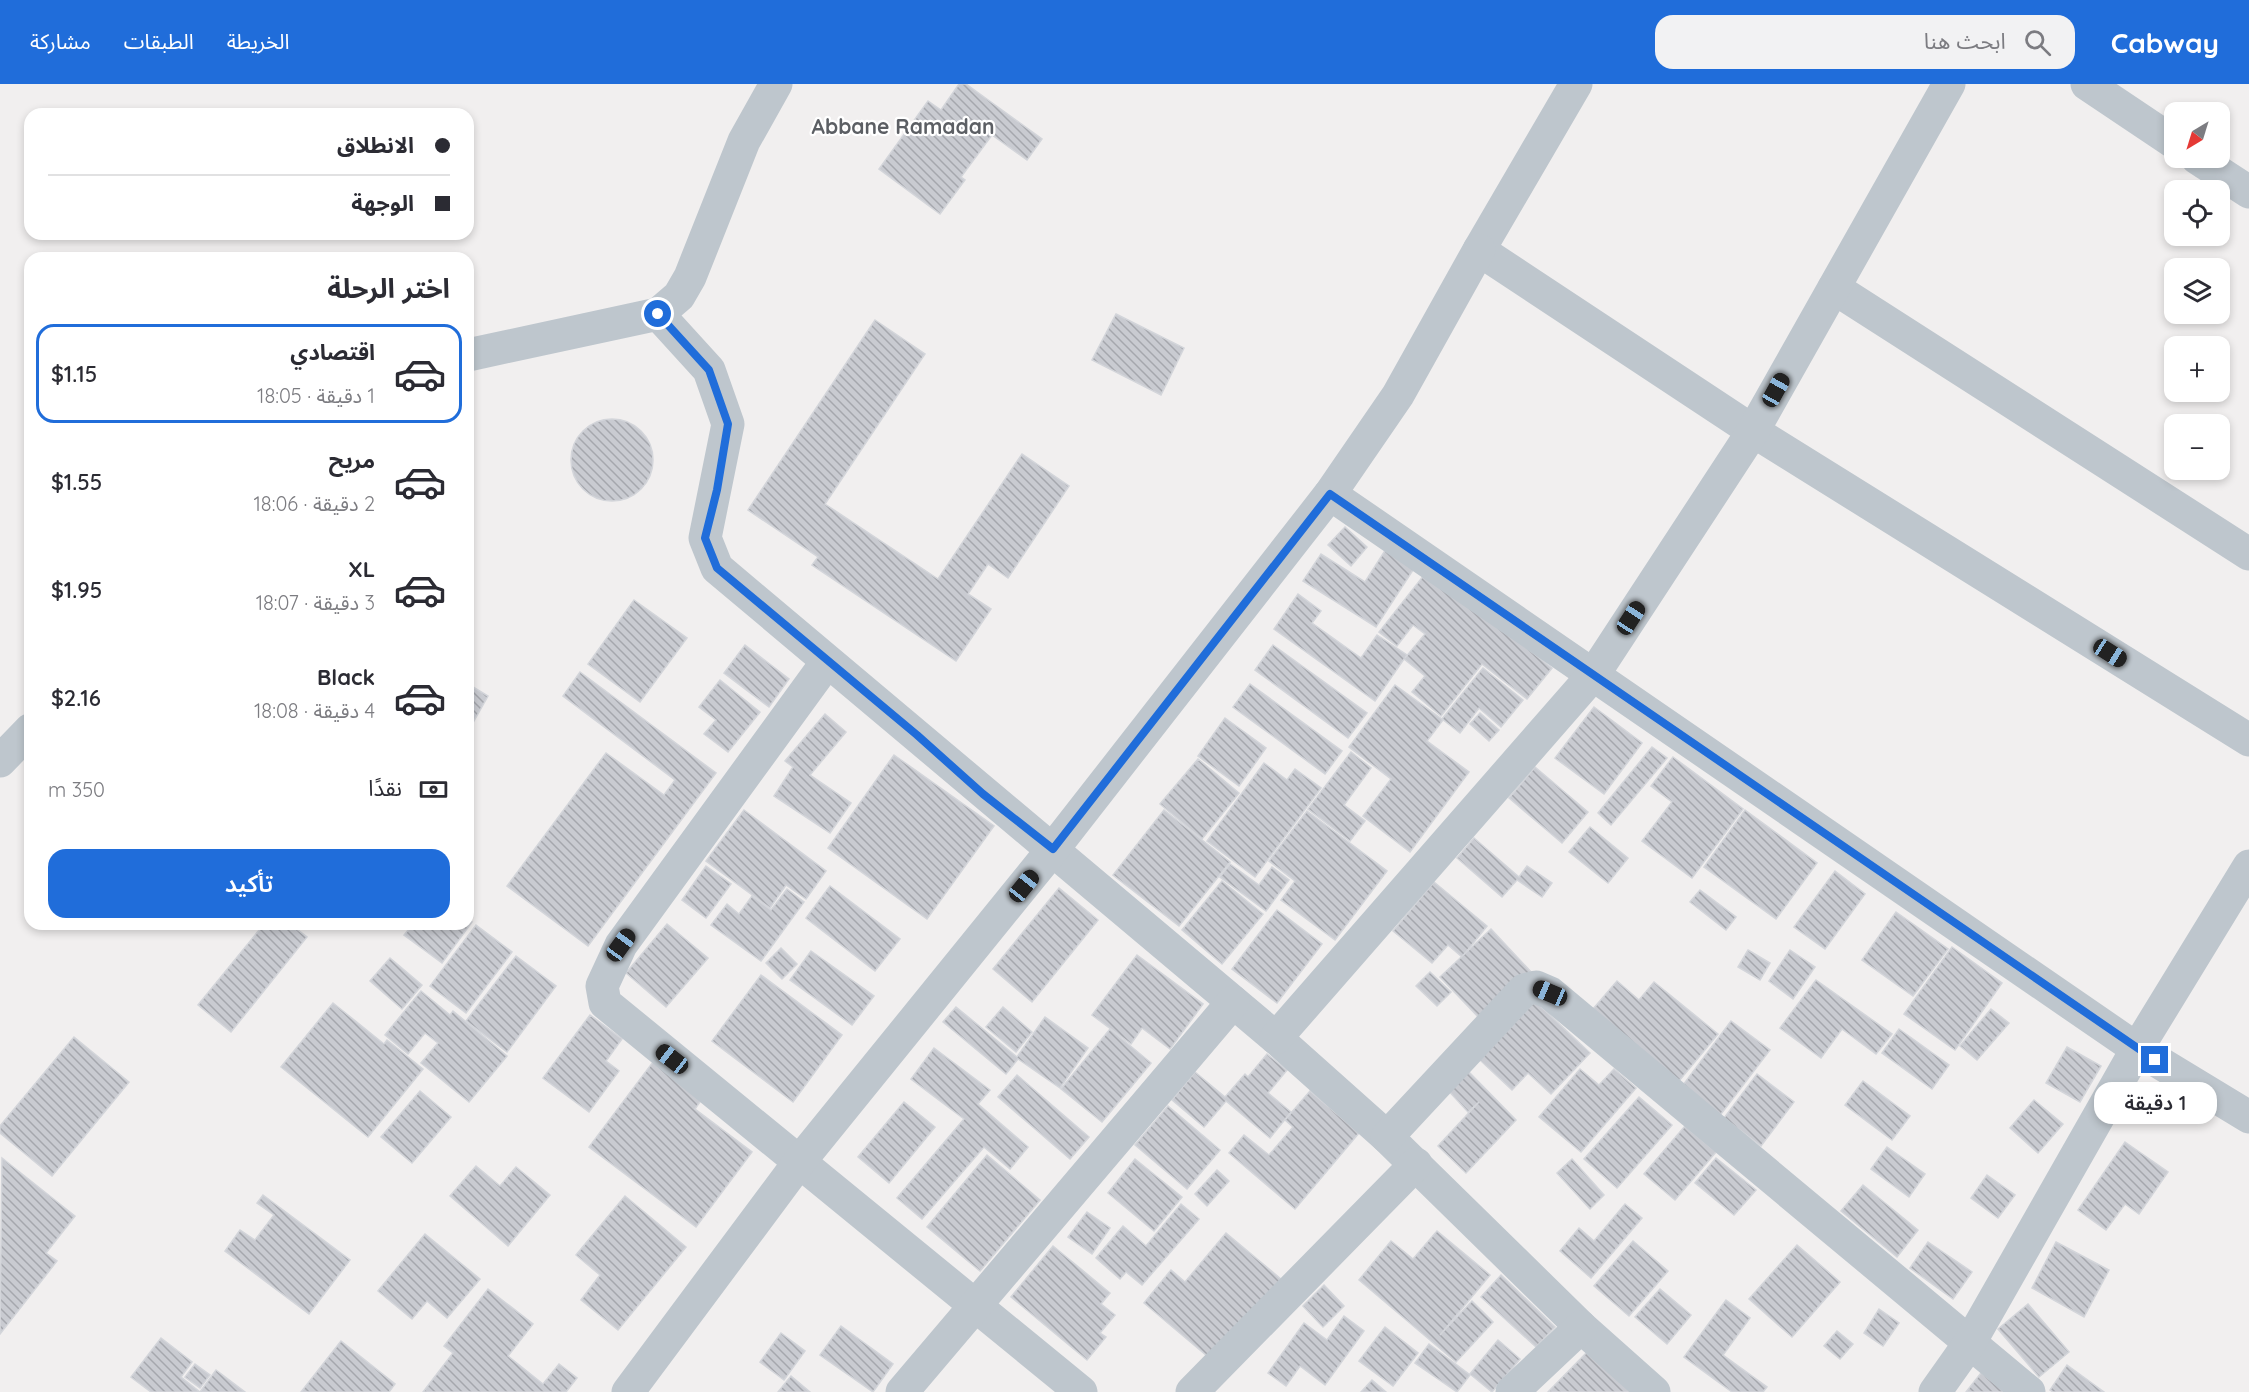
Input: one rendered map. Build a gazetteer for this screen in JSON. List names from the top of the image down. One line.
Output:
{"districts":["Abbane Ramadan"],"north":"bottom left","page":{"header":"Cabway","search":"ابحث هنا","nav":["الخريطة","الطبقات","مشاركة"],"map_buttons":["+","−"],"banner":["الانطلاق","الوجهة"],"heading":"اختر الرحلة","list":[{"name":"اقتصادي","note":"1 دقيقة · 18:05","value":"$1.15"},{"name":"مريح","note":"2 دقيقة · 18:06","value":"$1.55"},{"name":"XL","note":"3 دقيقة · 18:07","value":"$1.95"},{"name":"Black","note":"4 دقيقة · 18:08","value":"$2.16"}],"pay":["نقدًا","350 m"],"buttons":"تأكيد","bubble":"1 دقيقة"}}
